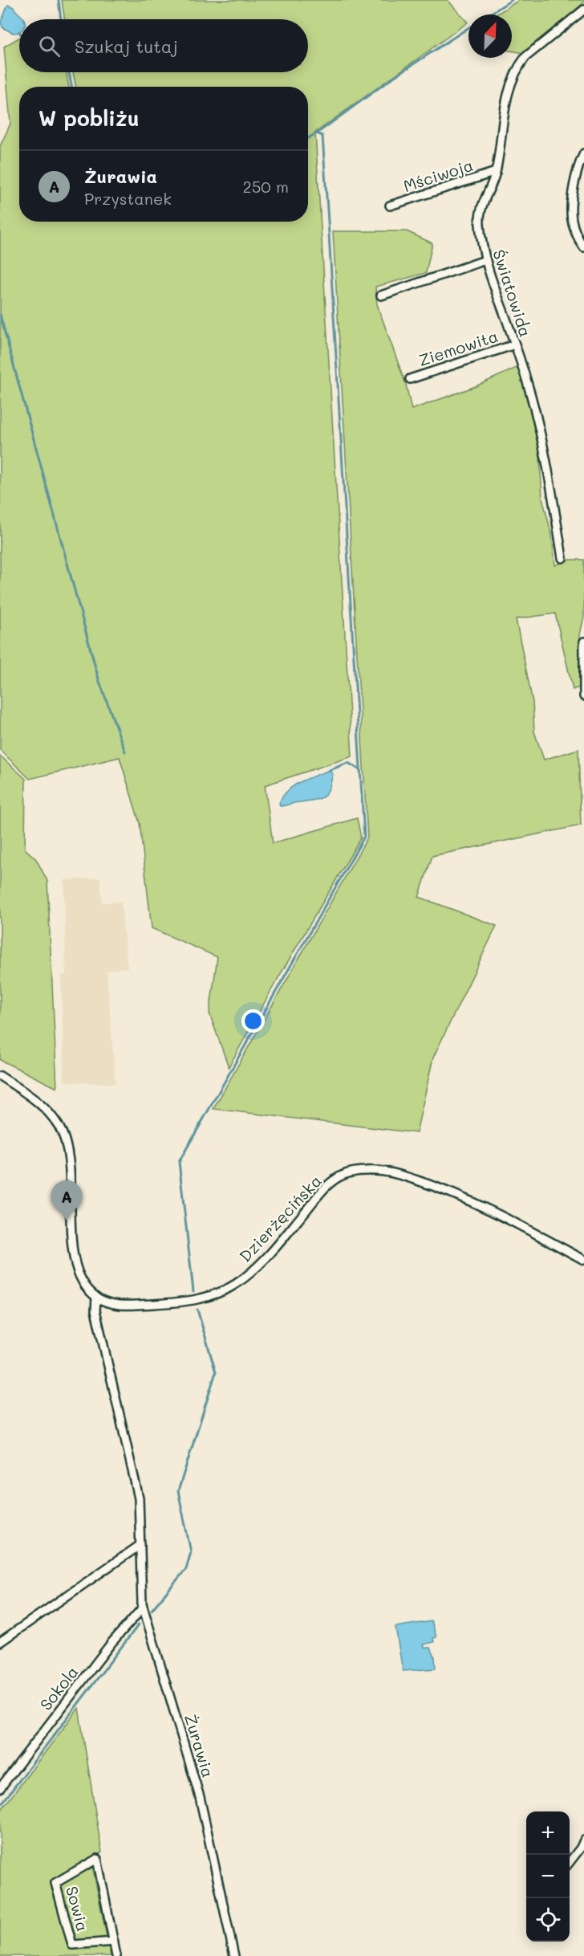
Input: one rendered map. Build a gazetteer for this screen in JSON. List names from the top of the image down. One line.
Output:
{"streets":{"street":["Mściwoja","Światowida","Ziemowita","Dzierżęcińska","Sokola","Żurawia","Sowia"]},"crossings":[["Mściwoja","Światowida"],["Światowida","Ziemowita"],["Dzierżęcińska","Żurawia"],["Sokola","Żurawia"]],"north":"top right","page":{"search":"Szukaj tutaj","heading":"W pobliżu","list":[{"mark":"A","name":"Żurawia","note":"Przystanek","value":"250 m"}],"pins":"A","map_buttons":["+","−"]}}
